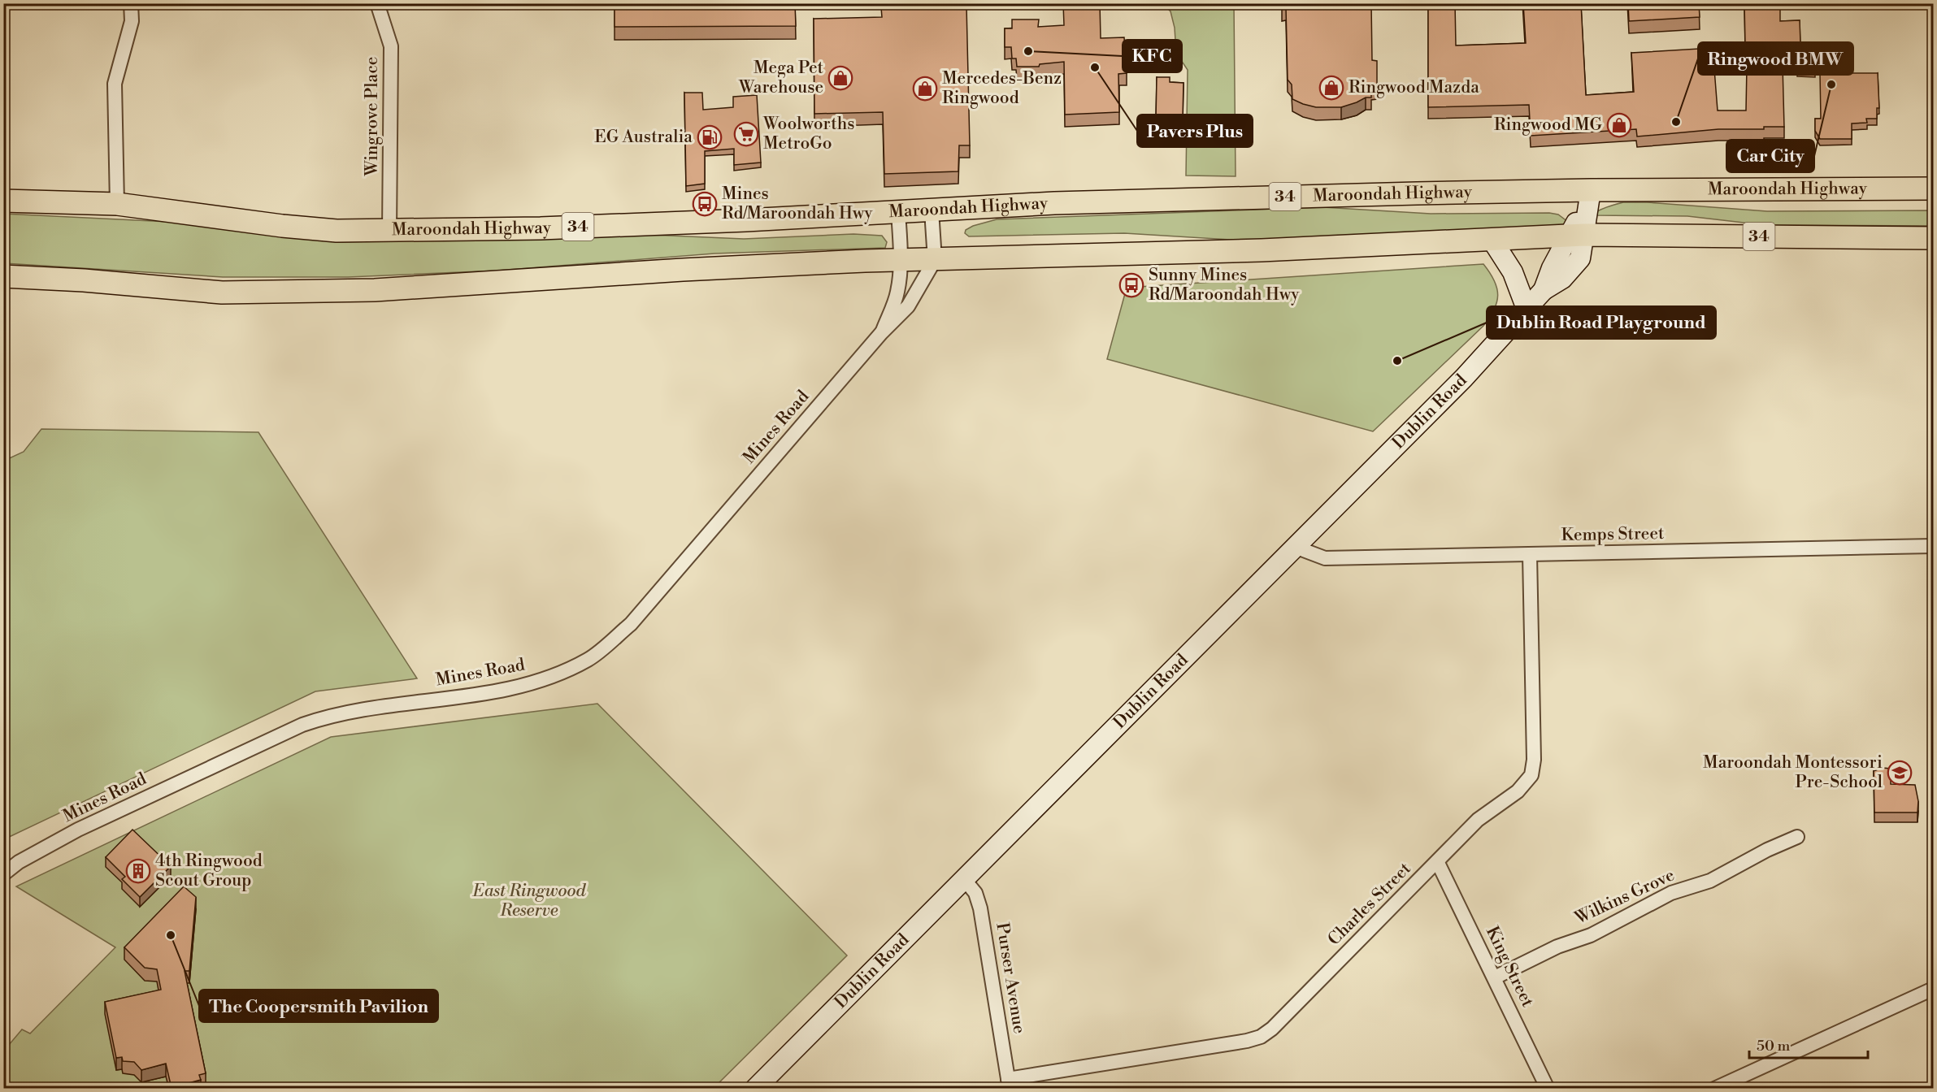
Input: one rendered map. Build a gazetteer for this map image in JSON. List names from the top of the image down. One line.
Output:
{"streets":{"highway":["Maroondah Highway","34"],"main road":["Dublin Road"],"street":["Wingrove Place","Mines Road","Kemps Street","Wilkins Grove","Charles Street","King Street","Purser Avenue"]},"crossings":[["Wingrove Place","Maroondah Highway"],["Maroondah Highway","Dublin Road"],["Maroondah Highway","Mines Road"],["34","Dublin Road"],["34","Mines Road"],["Dublin Road","Kemps Street"],["Dublin Road","Purser Avenue"],["Kemps Street","Charles Street"],["Wilkins Grove","King Street"],["Charles Street","King Street"],["Charles Street","Purser Avenue"]],"parks":["East Ringwood Reserve"],"places":{"other":["KFC","Pavers Plus","Car City","Ringwood BMW","Dublin Road Playground","The Coopersmith Pavilion"],"shop":["Mega Pet Warehouse","Ringwood Mazda","Mercedes-Benz Ringwood","Ringwood MG"],"supermarket":["Woolworths MetroGo"],"fuel station":["EG Australia"],"bus stop":["Mines Rd/Maroondah Hwy","Sunny Mines Rd/Maroondah Hwy"],"school or university":["Maroondah Montessori Pre-School"],"building":["4th Ringwood Scout Group"]},"scale_bar":"50 m"}
